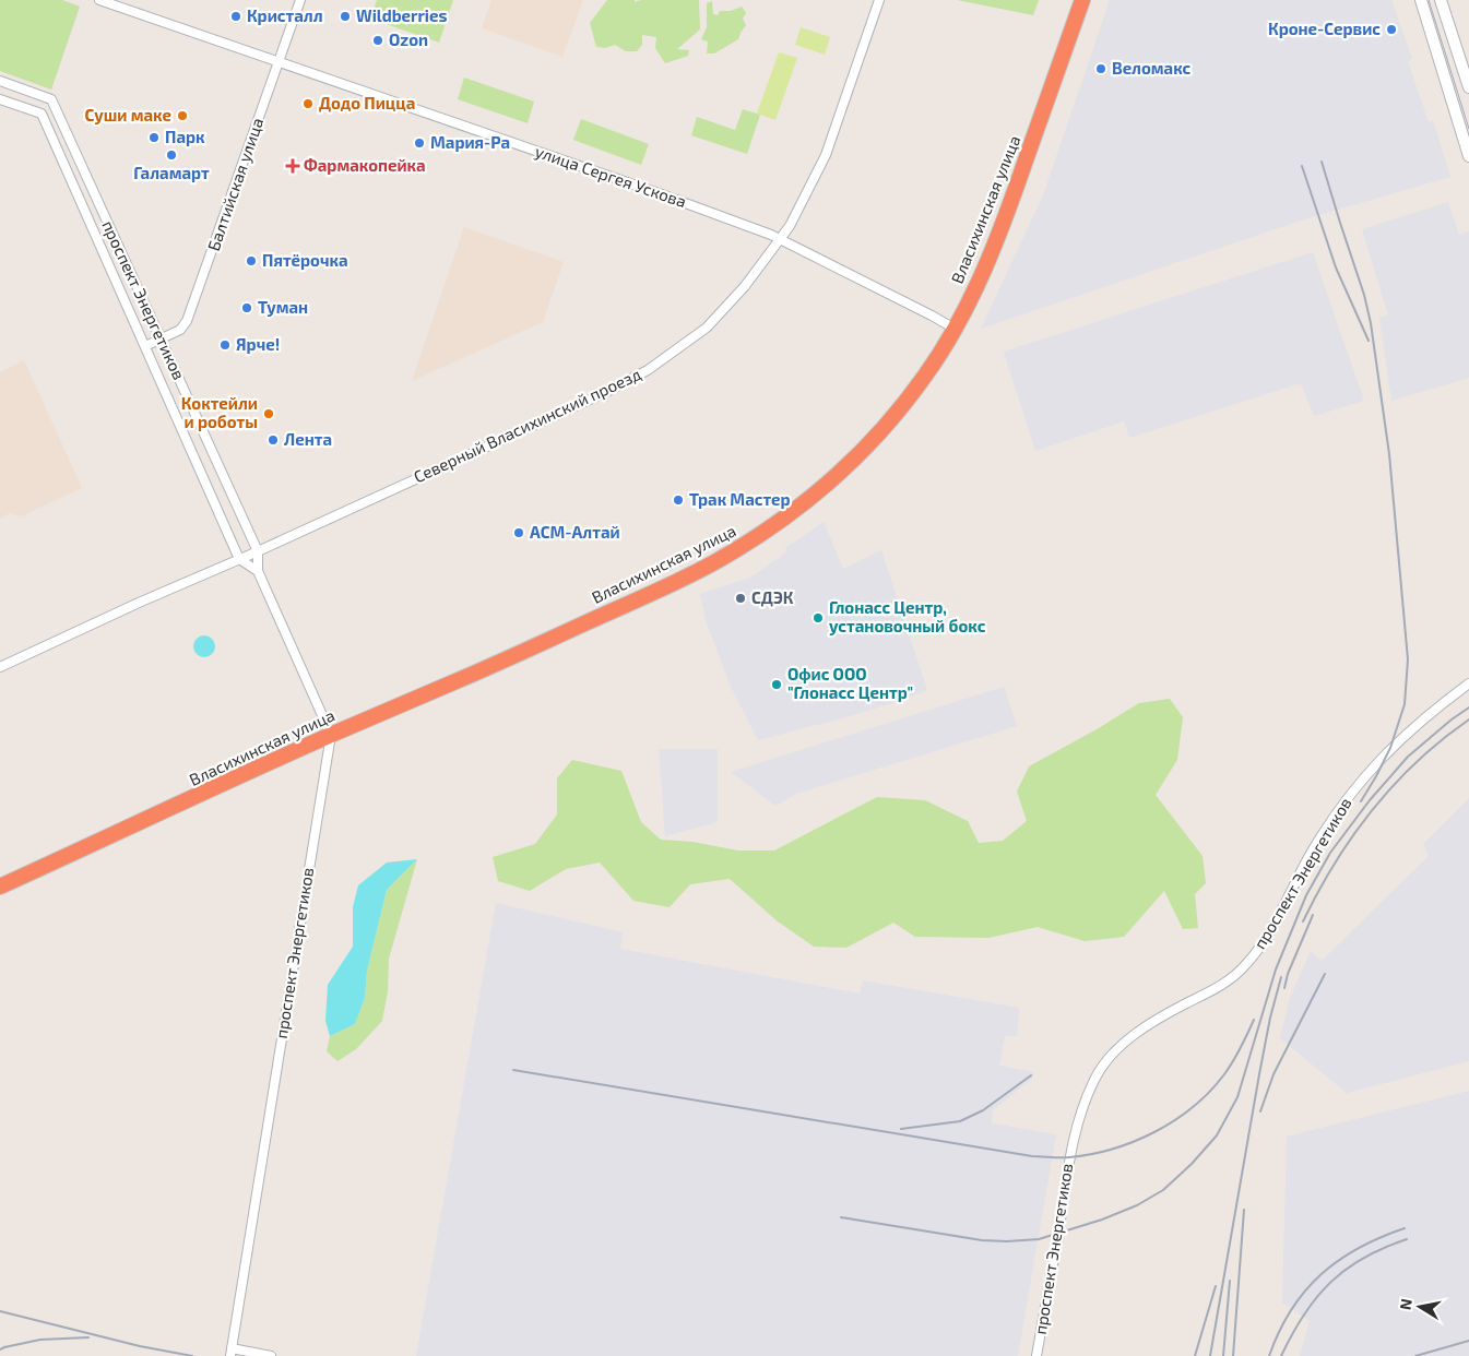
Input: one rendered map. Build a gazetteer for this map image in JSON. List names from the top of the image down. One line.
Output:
{"streets":{"highway":["Власихинская улица"],"street":["улица Сергея Ускова","Балтийская улица","проспект Энергетиков","Северный Власихинский проезд"]},"crossings":[["улица Сергея Ускова","Балтийская улица"],["улица Сергея Ускова","Власихинская улица"],["улица Сергея Ускова","Северный Власихинский проезд"],["Балтийская улица","проспект Энергетиков"],["Власихинская улица","проспект Энергетиков"],["проспект Энергетиков","Северный Власихинский проезд"]],"places":{"other":["Кристалл","Wildberries","Кроне-Сервис","Ozon","Веломакс","Додо Пицца","Суши маке","Парк","Мария-Ра","Галамарт","Пятёрочка","Туман","Ярче!","Коктейли и роботы","Лента","Трак Мастер","АСМ-Алтай","СДЭК","Глонасс Центр, установочный бокс","Офис ООО \"Глонасс Центр\""],"health":["Фармакопейка"]},"north":"left"}
